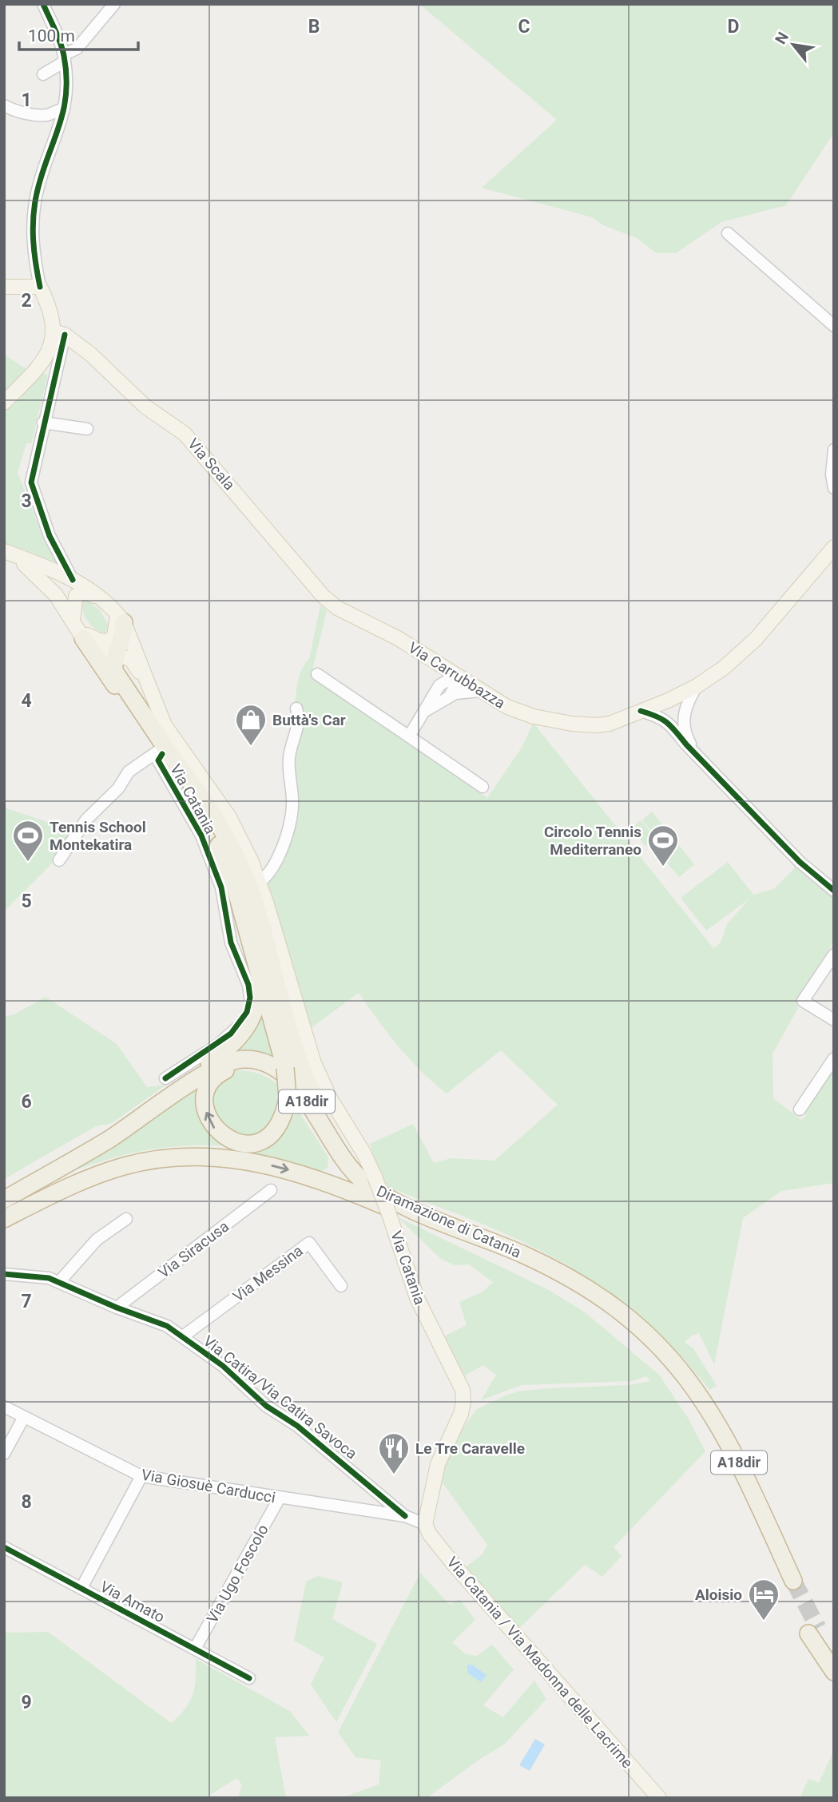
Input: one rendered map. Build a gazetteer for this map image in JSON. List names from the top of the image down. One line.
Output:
{"streets":{"highway":["A18dir","Diramazione di Catania"],"main road":["Via Scala","Via Carrubbazza","Via Catania","Via Catania / Via Madonna delle Lacrime"],"street":["Via Siracusa","Via Messina","Via Catira/Via Catira Savoca","Via Giosuè Carducci","Via Ugo Foscolo","Via Amato"]},"crossings":[["Via Scala","Via Carrubbazza"],["Via Catania","Via Giosuè Carducci"],["Via Catania","Via Catania / Via Madonna delle Lacrime"],["Via Siracusa","Via Catira/Via Catira Savoca"],["Via Messina","Via Catira/Via Catira Savoca"],["Via Catira/Via Catira Savoca","Via Giosuè Carducci"],["Via Giosuè Carducci","Via Ugo Foscolo"],["Via Giosuè Carducci","Via Catania / Via Madonna delle Lacrime"],["Via Ugo Foscolo","Via Amato"]],"places":{"shop":["Buttà's Car"],"sports":["Tennis School Montekatira","Circolo Tennis Mediterraneo"],"restaurant":["Le Tre Caravelle"],"hotel":["Aloisio"]},"scale_bar":"100 m","north":"top left","grid":{"columns":["B","C","D"],"rows":["1","2","3","4","5","6","7","8","9"]}}
